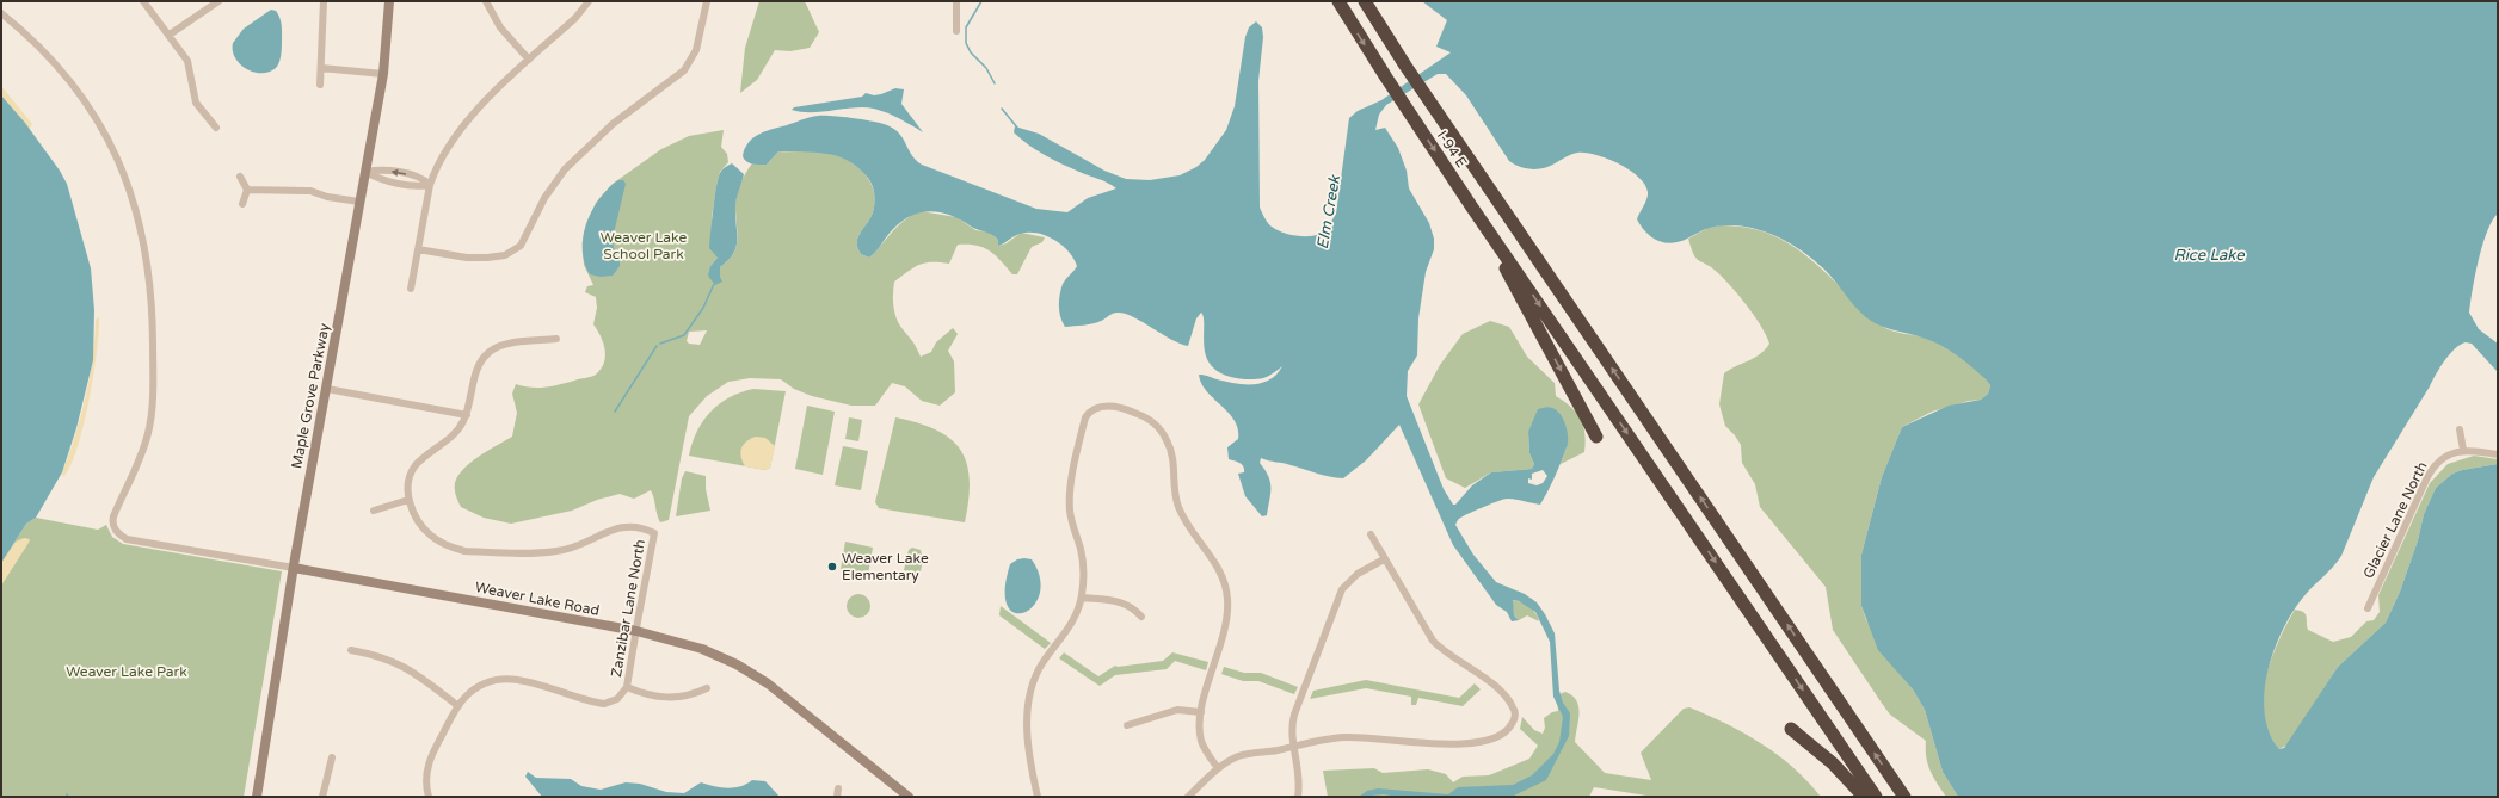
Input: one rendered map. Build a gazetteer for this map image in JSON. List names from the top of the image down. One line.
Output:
{"streets":{"highway":["I-94 E"],"main road":["Maple Grove Parkway","Weaver Lake Road"],"street":["Glacier Lane North","Zanzibar Lane North"]},"crossings":[["Maple Grove Parkway","Weaver Lake Road"],["Weaver Lake Road","Zanzibar Lane North"]],"water":["Elm Creek","Rice Lake"],"parks":["Weaver Lake School Park","Weaver Lake Park"],"places":["Weaver Lake Elementary"]}
